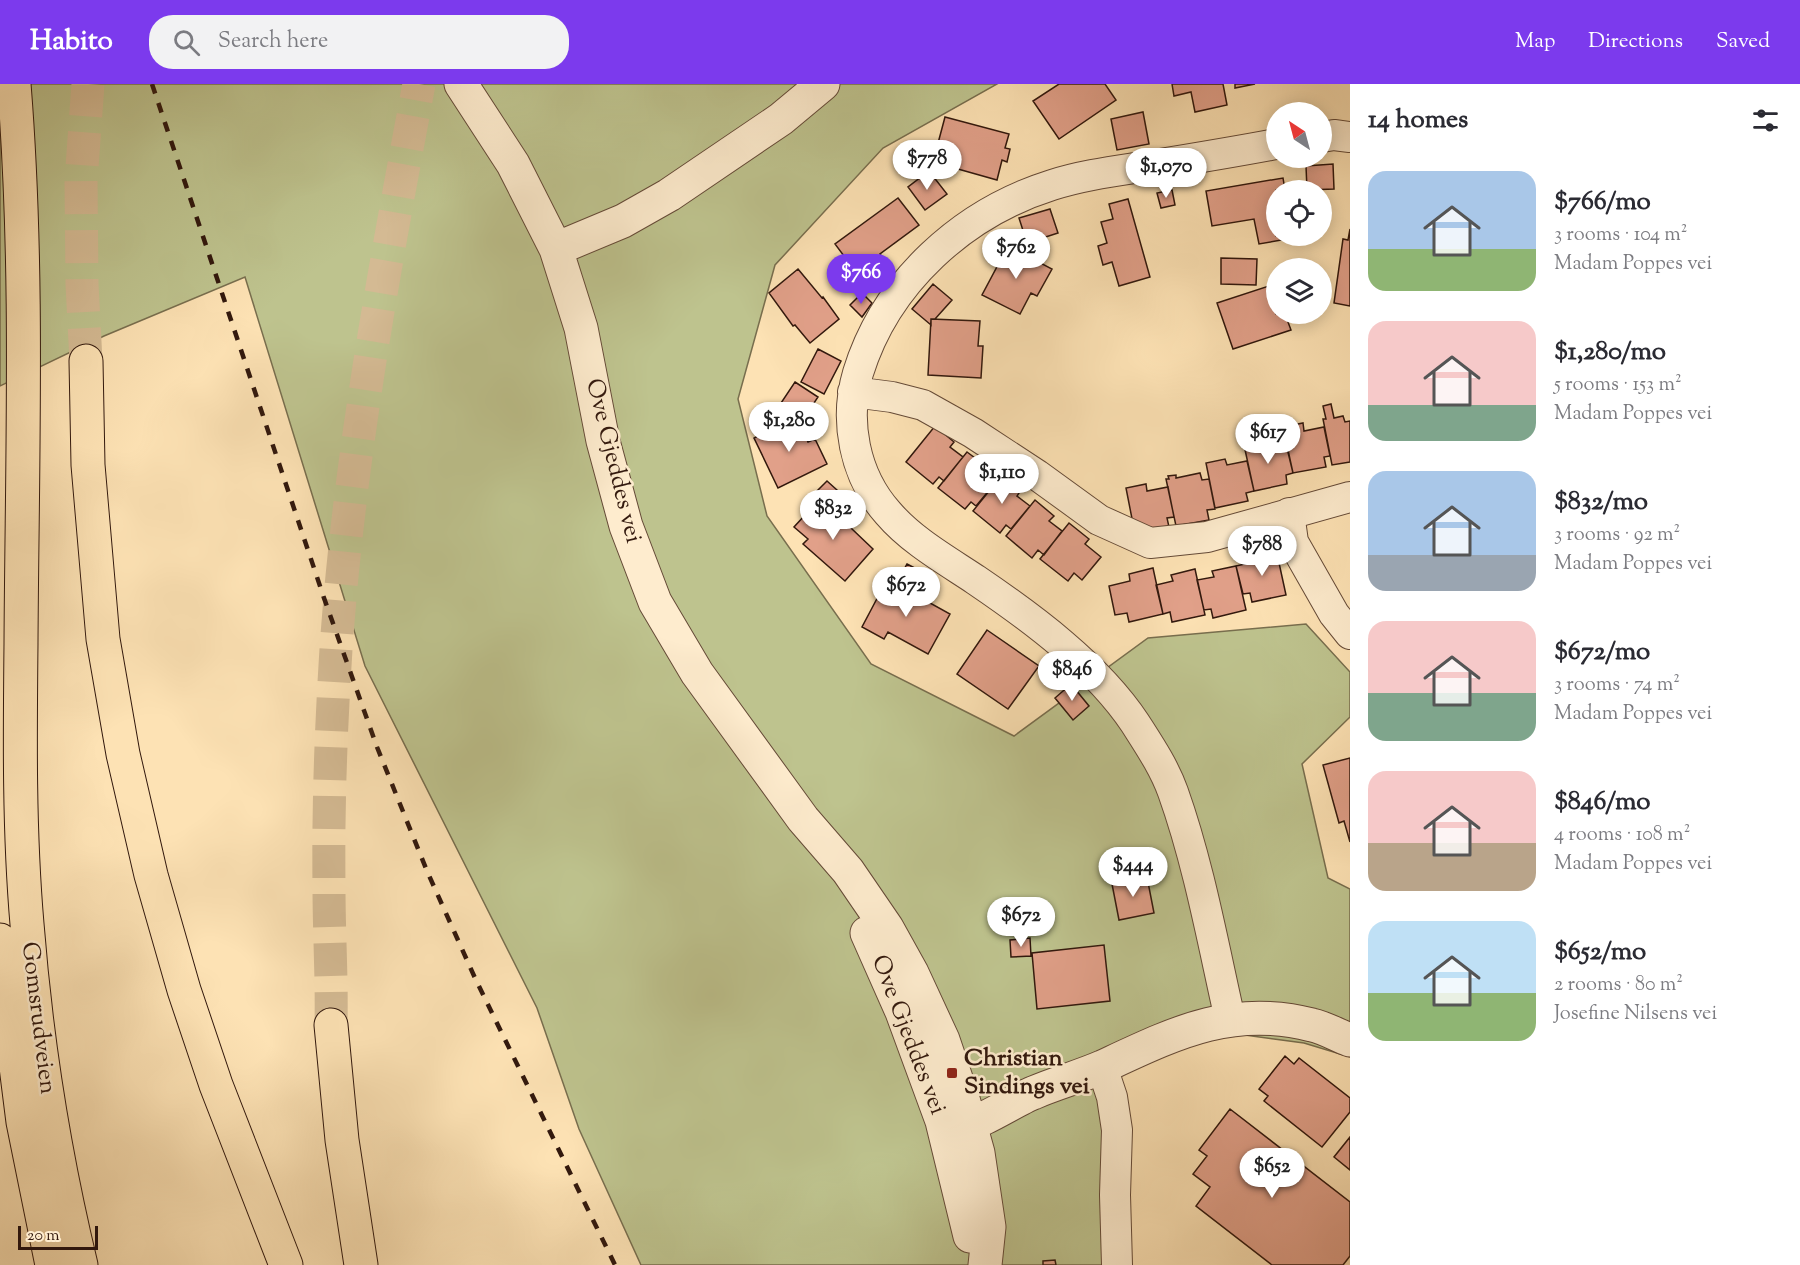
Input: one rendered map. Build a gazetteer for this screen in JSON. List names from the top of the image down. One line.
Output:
{"streets":{"main road":["Gomsrudveien"],"street":["Ove Gjeddes vei"]},"places":{"transit":["Christian Sindings vei"]},"scale_bar":"20 m","north":"top left","page":{"header":"Habito","search":"Search here","nav":["Map","Directions","Saved"],"heading":"14 homes","price":["$778","$1,070","$762","$766","$1,280","$617","$1,110","$832","$788","$672","$846","$444","$672","$652"],"list":[{"name":"$766/mo","note":"3 rooms · 104 m² · Madam Poppes vei"},{"name":"$1,280/mo","note":"5 rooms · 153 m² · Madam Poppes vei"},{"name":"$832/mo","note":"3 rooms · 92 m² · Madam Poppes vei"},{"name":"$672/mo","note":"3 rooms · 74 m² · Madam Poppes vei"},{"name":"$846/mo","note":"4 rooms · 108 m² · Madam Poppes vei"},{"name":"$652/mo","note":"2 rooms · 80 m² · Josefine Nilsens vei"}],"scale":"20 m"}}
